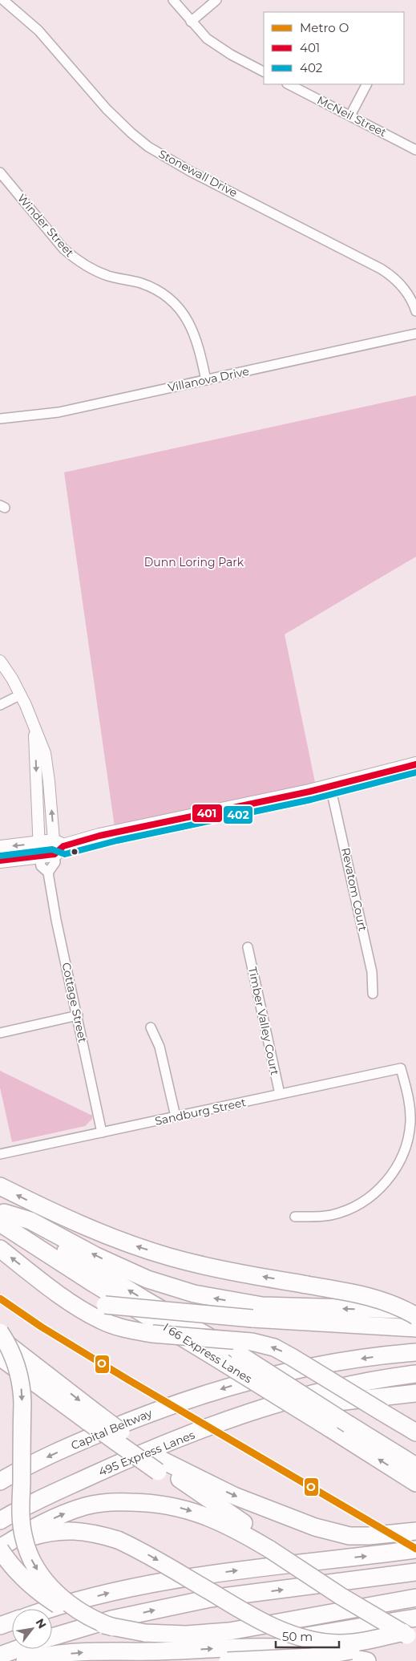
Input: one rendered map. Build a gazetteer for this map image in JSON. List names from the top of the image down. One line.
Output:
{"streets":{"highway":["I 66 Express Lanes","Capital Beltway","495 Express Lanes"],"street":["McNeil Street","Stonewall Drive","Winder Street","Villanova Drive","Revatom Court","Cottage Street","Timber Valley Court","Sandburg Street"]},"crossings":[["Winder Street","Villanova Drive"],["Cottage Street","Sandburg Street"],["Timber Valley Court","Sandburg Street"]],"parks":["Dunn Loring Park"],"lines":["transit line 401","transit line 402","metro line O"],"legend":["Metro O","401","402"],"scale_bar":"50 m","north":"top right"}
